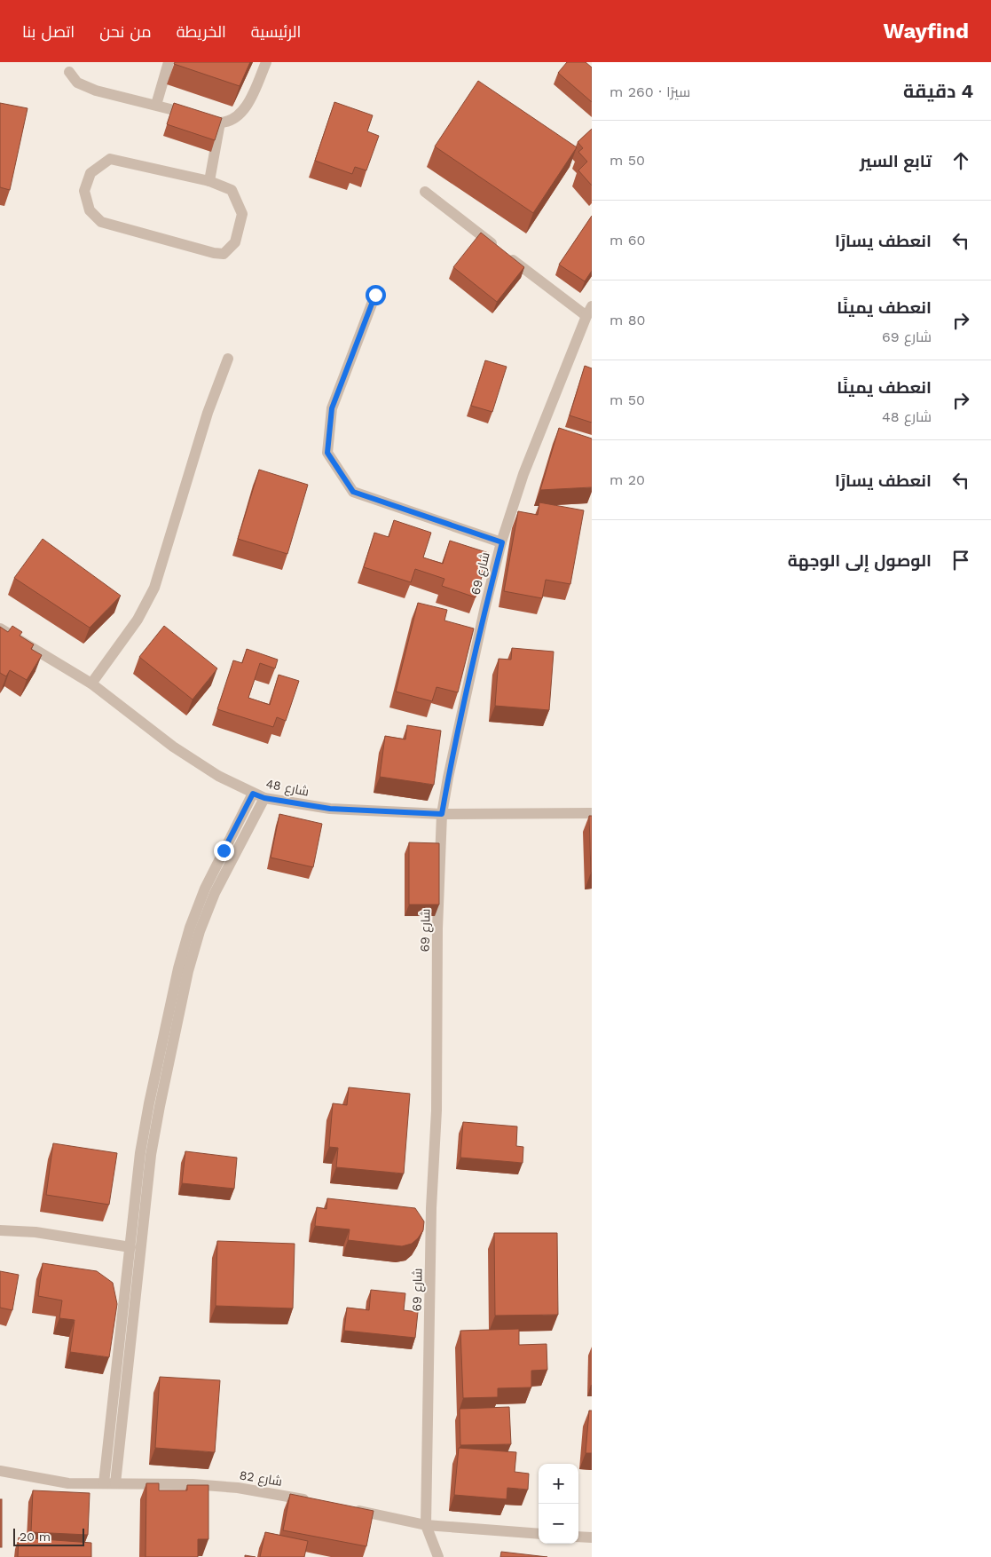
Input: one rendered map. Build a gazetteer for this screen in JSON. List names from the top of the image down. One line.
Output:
{"streets":{"street":["شارع 69","شارع 48","شارع 82"]},"crossings":[["شارع 69","شارع 48"]],"scale_bar":"20 m","page":{"header":"Wayfind","nav":["الرئيسية","الخريطة","من نحن","اتصل بنا"],"heading":["4 دقيقة","سيرًا · 260 m"],"list":[["تابع السير","50 m"],["انعطف يسارًا","60 m"],["انعطف يمينًا","شارع 69","80 m"],["انعطف يمينًا","شارع 48","50 m"],["انعطف يسارًا","20 m"],"الوصول إلى الوجهة"],"map_buttons":["+","−"],"scale":"20 m"}}
